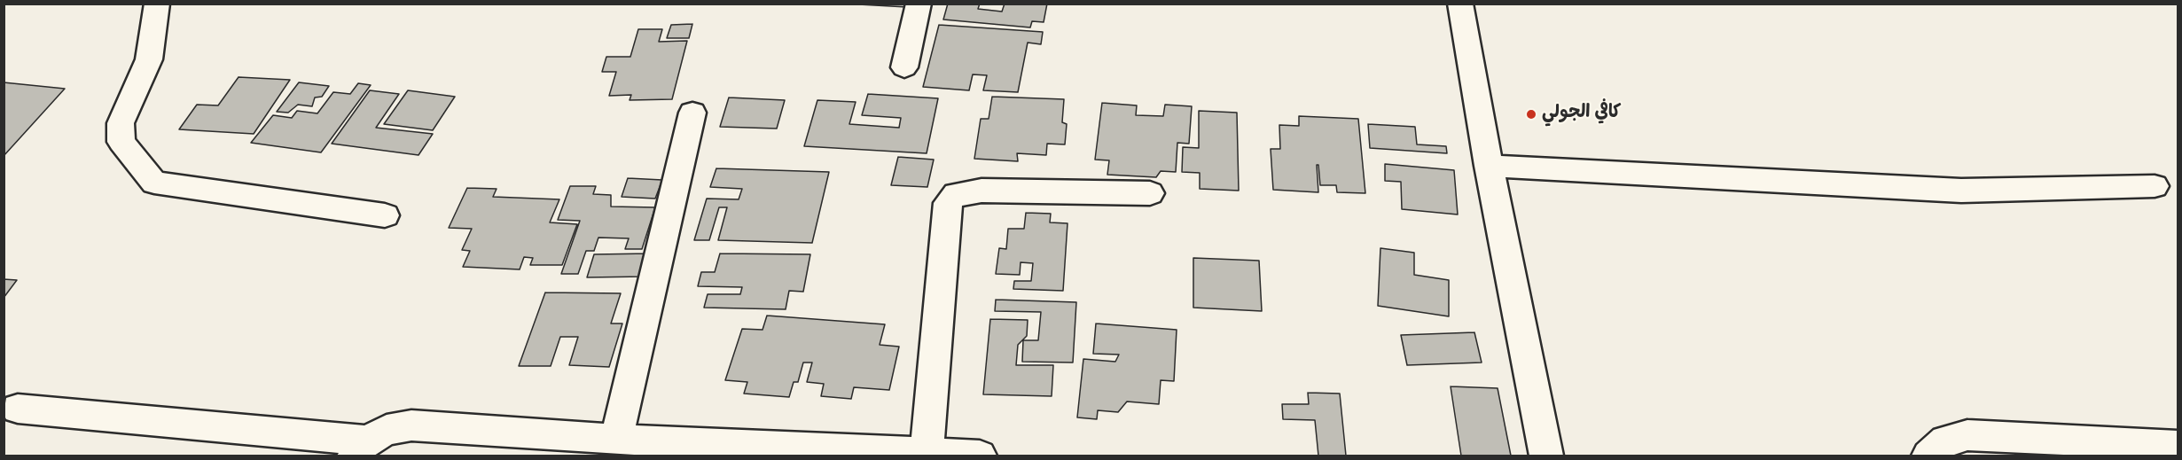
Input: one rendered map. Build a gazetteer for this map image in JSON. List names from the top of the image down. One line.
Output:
{"places":["كافي الجولي"]}
